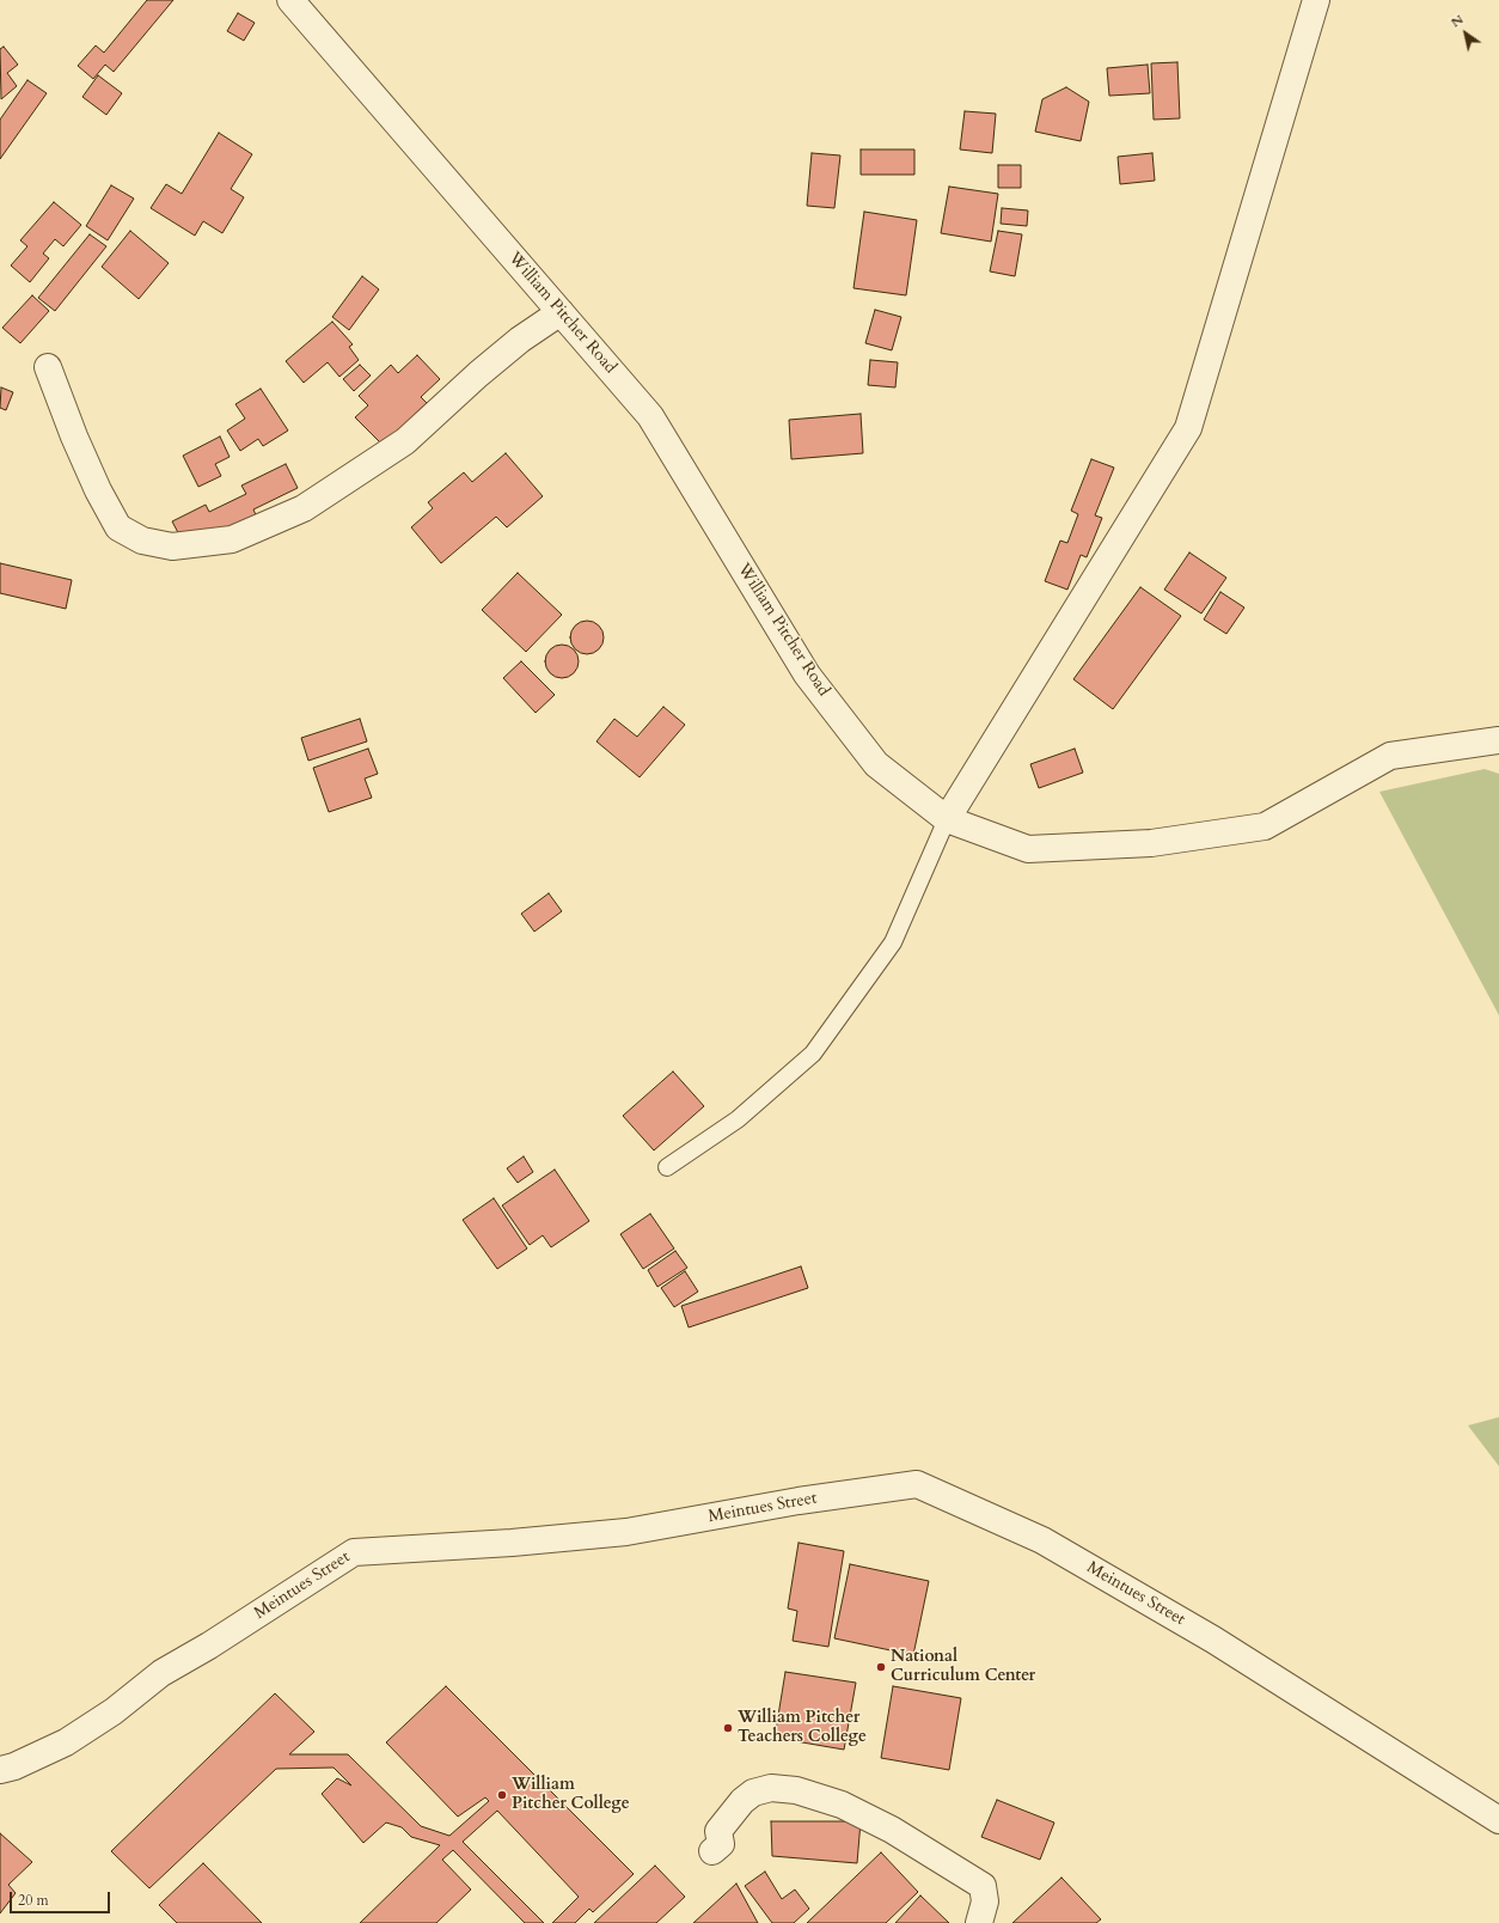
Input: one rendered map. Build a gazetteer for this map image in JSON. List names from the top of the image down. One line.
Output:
{"streets":{"street":["William Pitcher Road","Meintues Street"]},"places":["National Curriculum Center","William Pitcher Teachers College","William Pitcher College"],"scale_bar":"20 m","north":"top left"}
